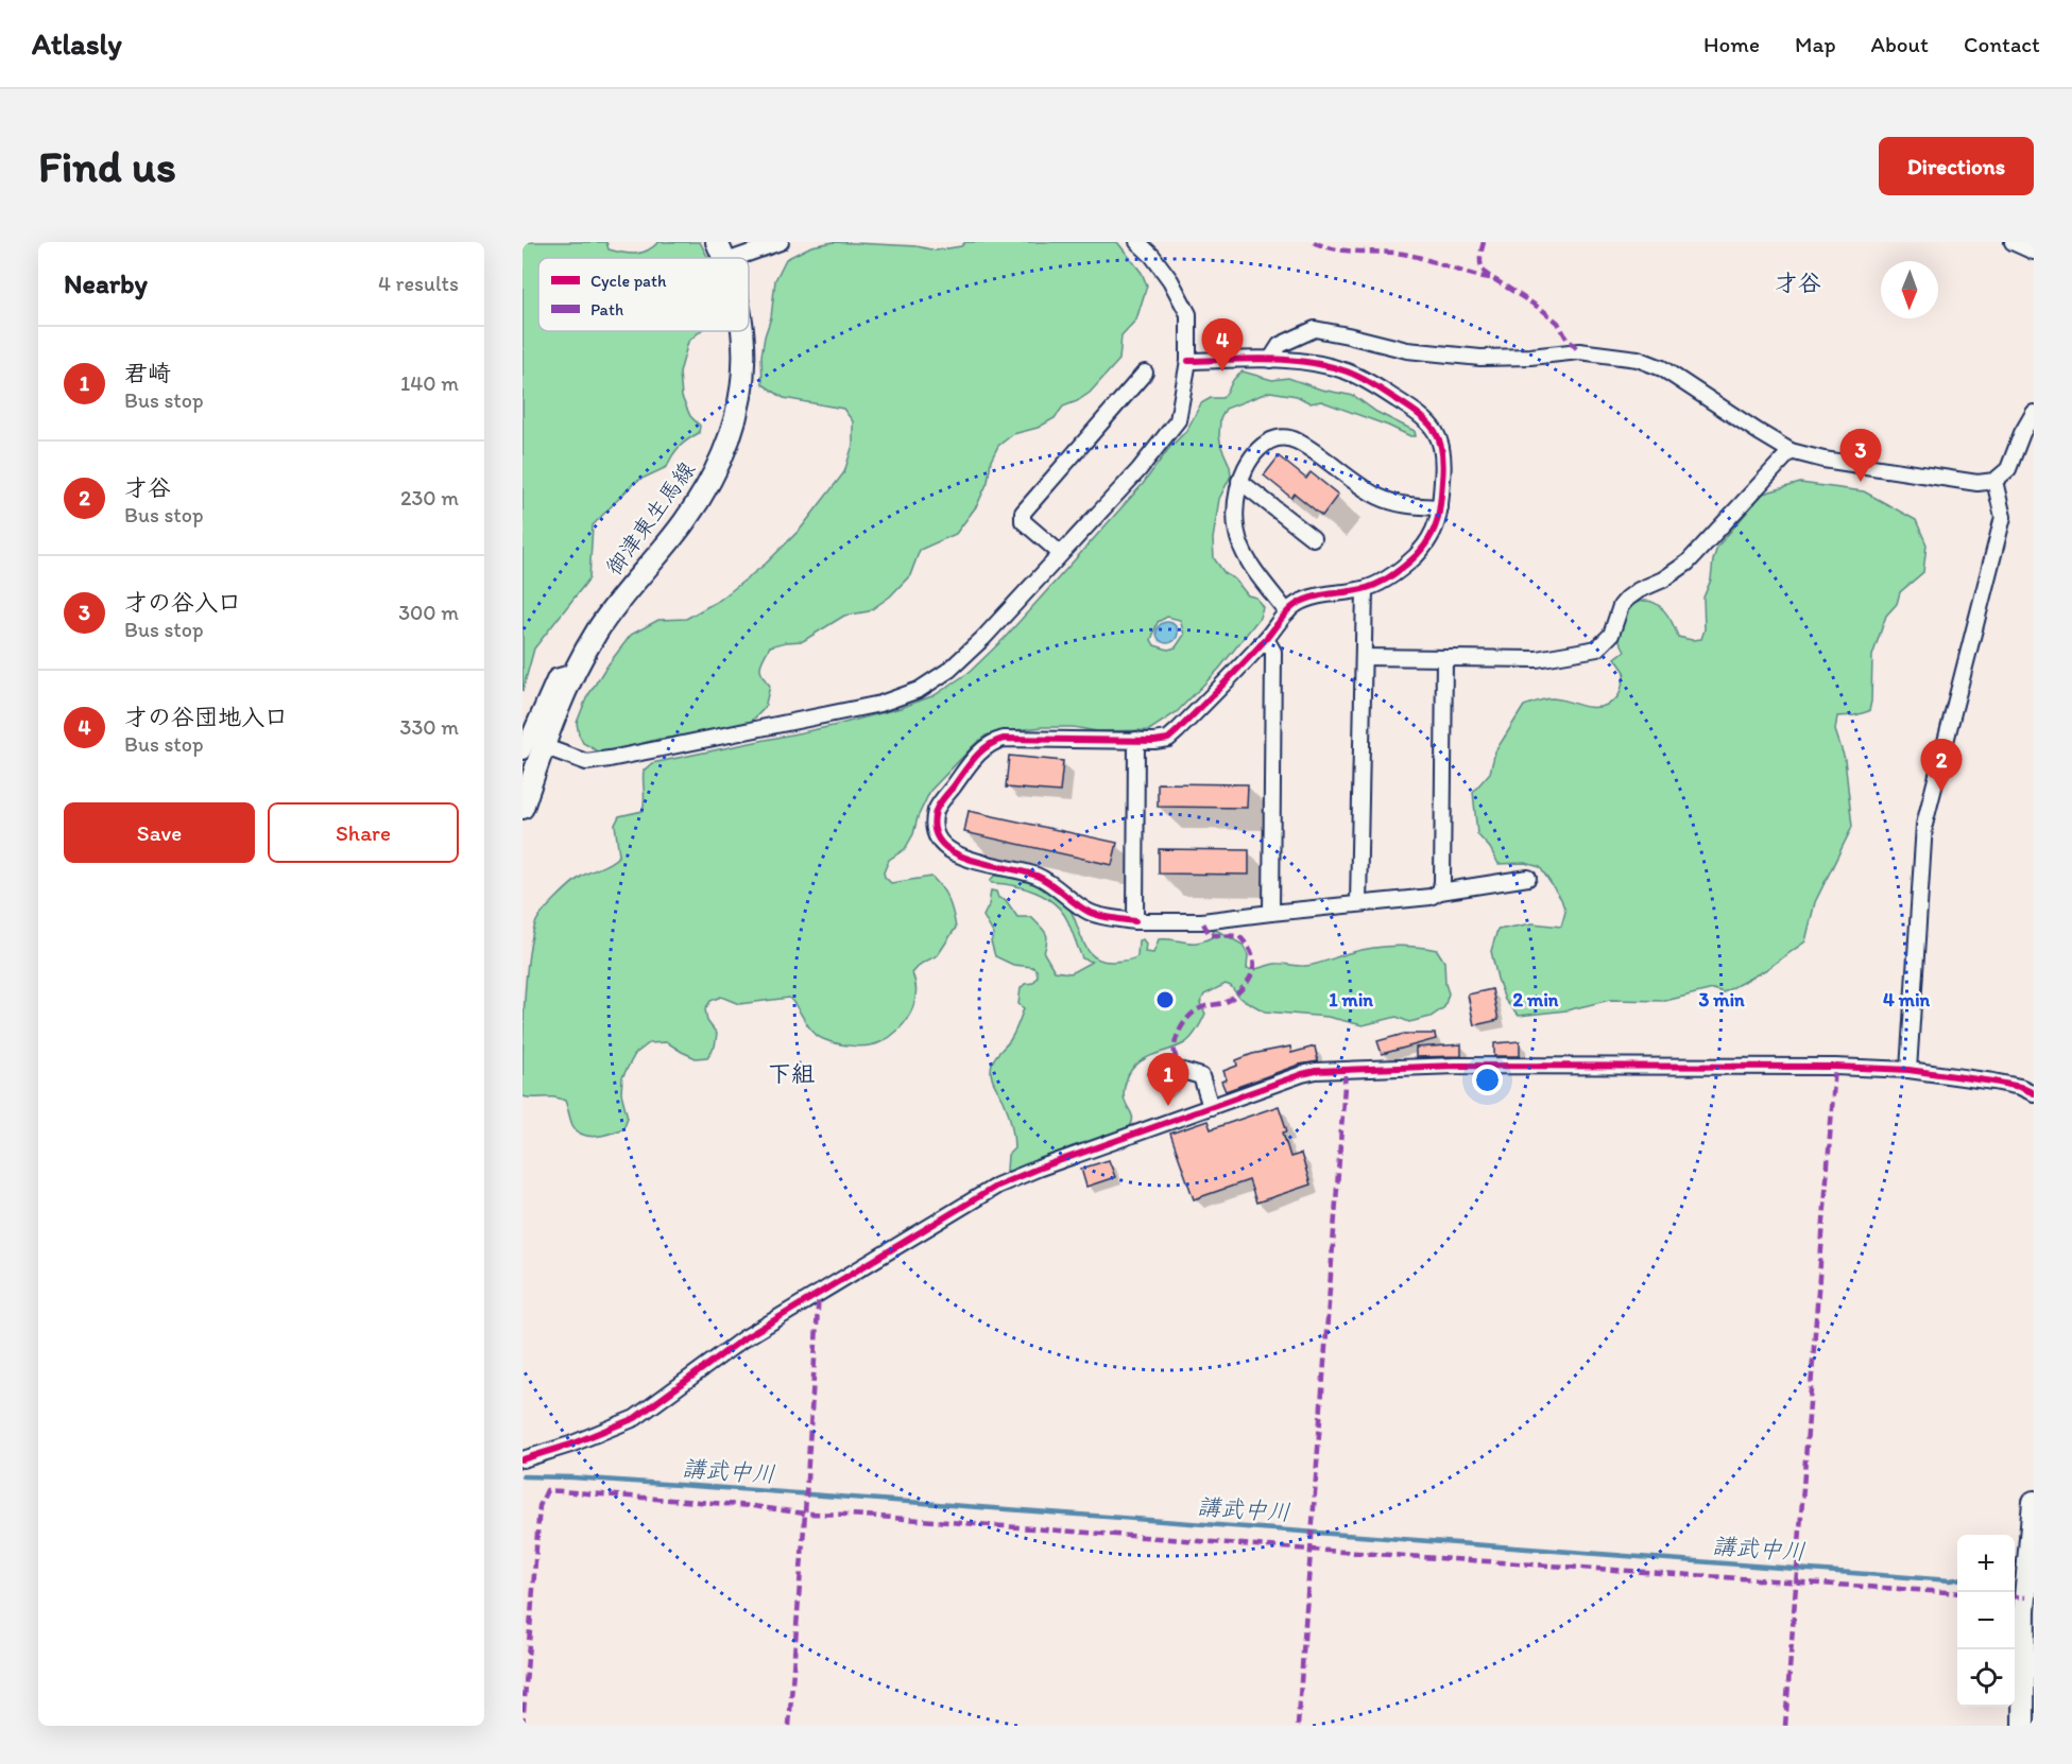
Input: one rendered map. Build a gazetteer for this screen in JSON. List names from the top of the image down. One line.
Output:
{"streets":{"main road":["御津東生馬線"]},"districts":["才谷","下組"],"water":["講武中川"],"legend":["Cycle path","Path"],"north":"bottom","page":{"header":"Atlasly","nav":["Home","Map","About","Contact"],"buttons":["Directions",["Save","Share"]],"title":"Find us","heading":["Nearby","4 results"],"pins":["4","3","2","1"],"list":[{"mark":"1","name":"君崎","note":"Bus stop","value":"140 m"},{"mark":"2","name":"才谷","note":"Bus stop","value":"230 m"},{"mark":"3","name":"才の谷入口","note":"Bus stop","value":"300 m"},{"mark":"4","name":"才の谷団地入口","note":"Bus stop","value":"330 m"}],"map_buttons":["+","−"]},"rings":["1 min","2 min","3 min","4 min"]}
